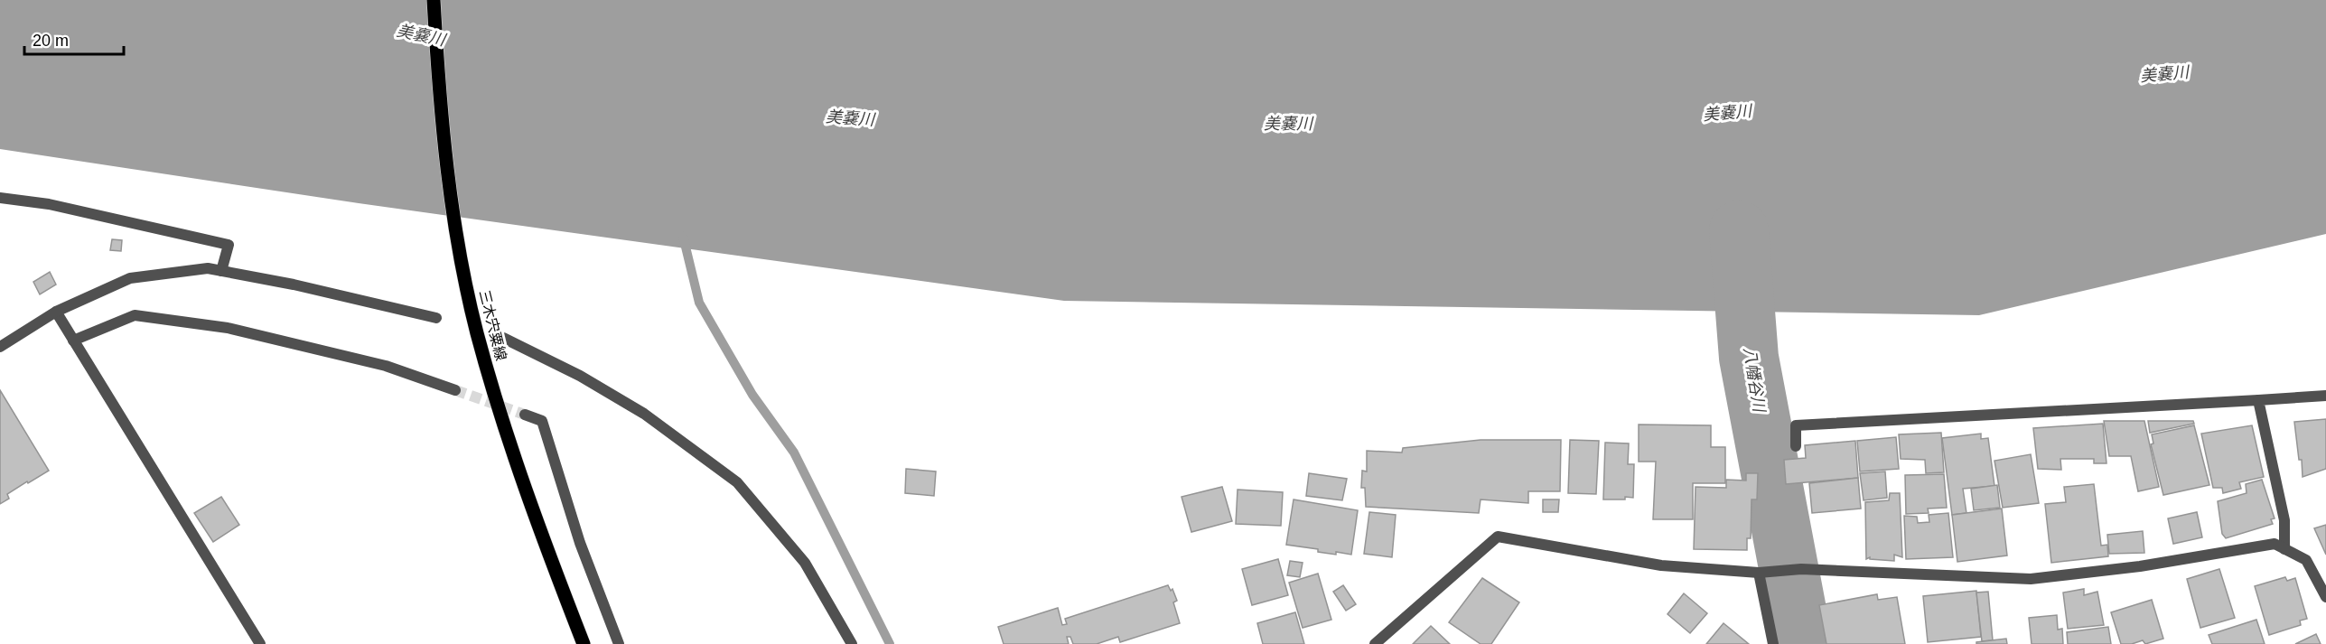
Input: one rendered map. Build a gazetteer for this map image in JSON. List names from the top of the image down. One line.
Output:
{"streets":{"main road":["三木宍粟線"]},"water":["美嚢川","八幡谷川"],"scale_bar":"20 m"}
